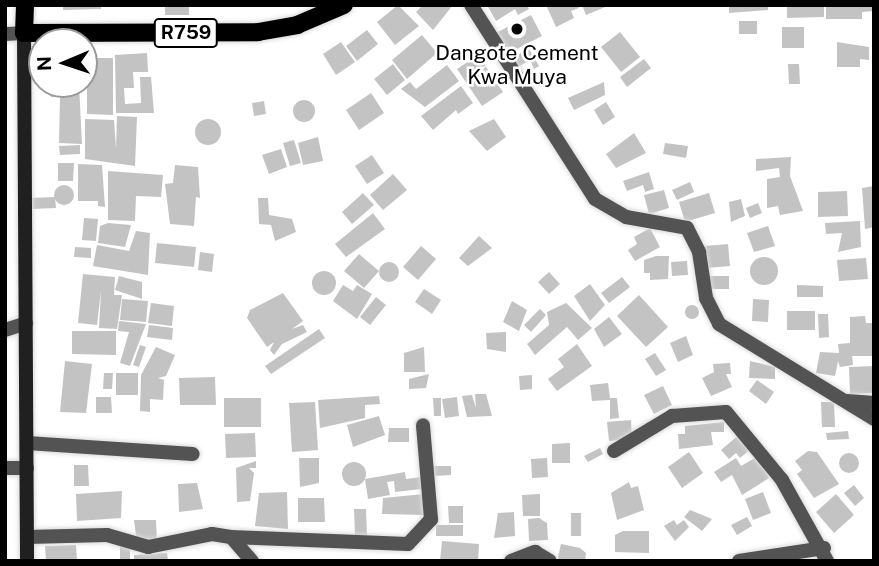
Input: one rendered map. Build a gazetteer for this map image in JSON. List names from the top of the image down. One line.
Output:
{"streets":{"main road":["R759"]},"places":["Dangote Cement Kwa Muya"],"north":"left"}
